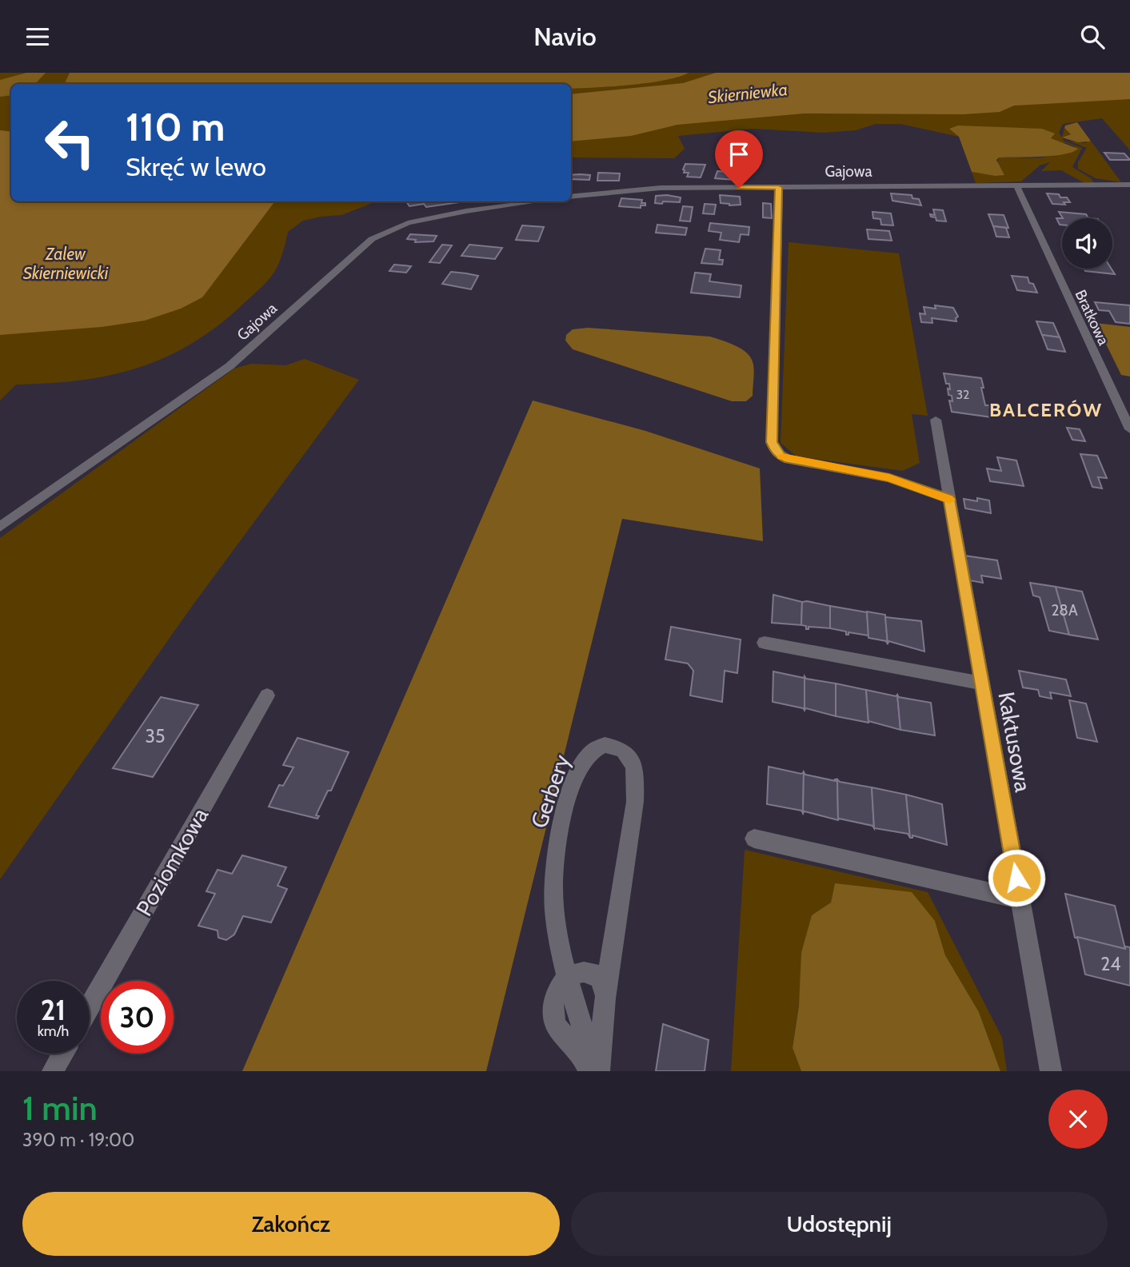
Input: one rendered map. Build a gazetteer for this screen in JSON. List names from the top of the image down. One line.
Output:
{"streets":{"street":["Gajowa","Bratkowa","Kaktusowa","Gerbery","Poziomkowa"]},"crossings":[["Gajowa","Bratkowa"]],"districts":["BALCERÓW"],"water":["Skierniewka","Zalew Skierniewicki"],"house_numbers":["32","28A","35","24"],"page":{"header":"Navio","turn":["110 m","Skręć w lewo"],"speed":"21 km/h","limit":"30","heading":["1 min","390 m · 19:00"],"buttons":["Zakończ","Udostępnij"]}}
